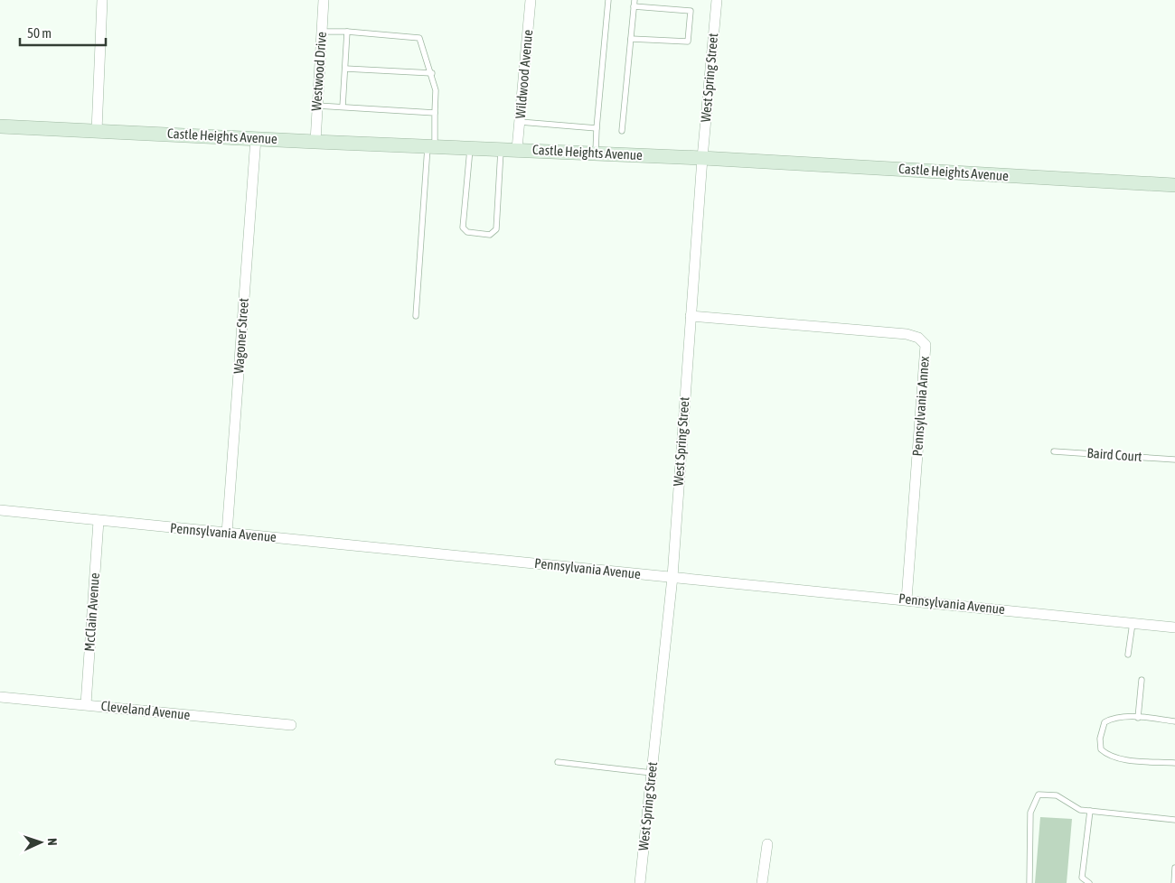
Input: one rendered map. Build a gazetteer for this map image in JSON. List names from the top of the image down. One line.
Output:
{"streets":{"street":["Westwood Drive","Wildwood Avenue","West Spring Street","Castle Heights Avenue","Wagoner Street","Pennsylvania Annex","Pennsylvania Avenue","McClain Avenue","Cleveland Avenue"],"lane":["Baird Court"]},"crossings":[["Westwood Drive","Castle Heights Avenue"],["Wildwood Avenue","Castle Heights Avenue"],["West Spring Street","Castle Heights Avenue"],["West Spring Street","Pennsylvania Annex"],["West Spring Street","Pennsylvania Avenue"],["Castle Heights Avenue","Wagoner Street"],["Wagoner Street","Pennsylvania Avenue"],["Pennsylvania Annex","Pennsylvania Avenue"],["Pennsylvania Avenue","McClain Avenue"],["McClain Avenue","Cleveland Avenue"]],"scale_bar":"50 m","north":"right"}
